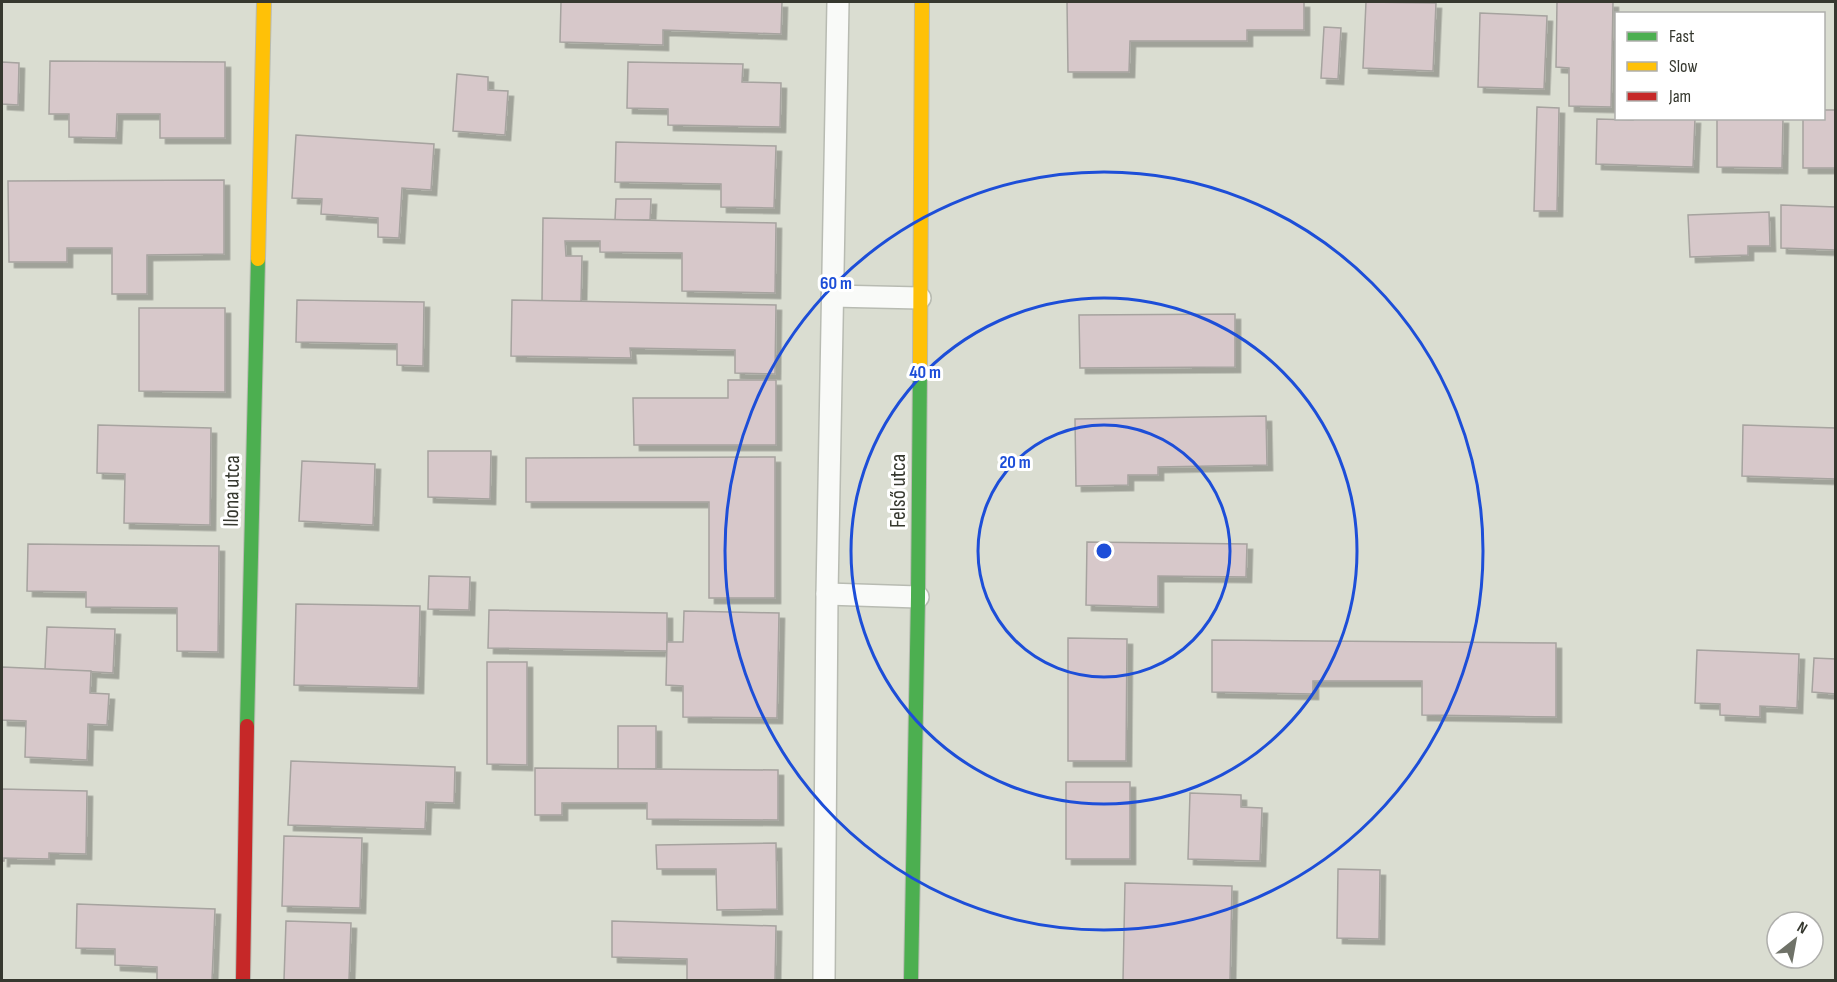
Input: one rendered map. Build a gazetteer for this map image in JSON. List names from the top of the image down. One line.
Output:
{"streets":{"street":["Ilona utca","Felső utca"]},"legend":["Fast","Slow","Jam"],"north":"top right","rings":["60 m","40 m","20 m"]}
